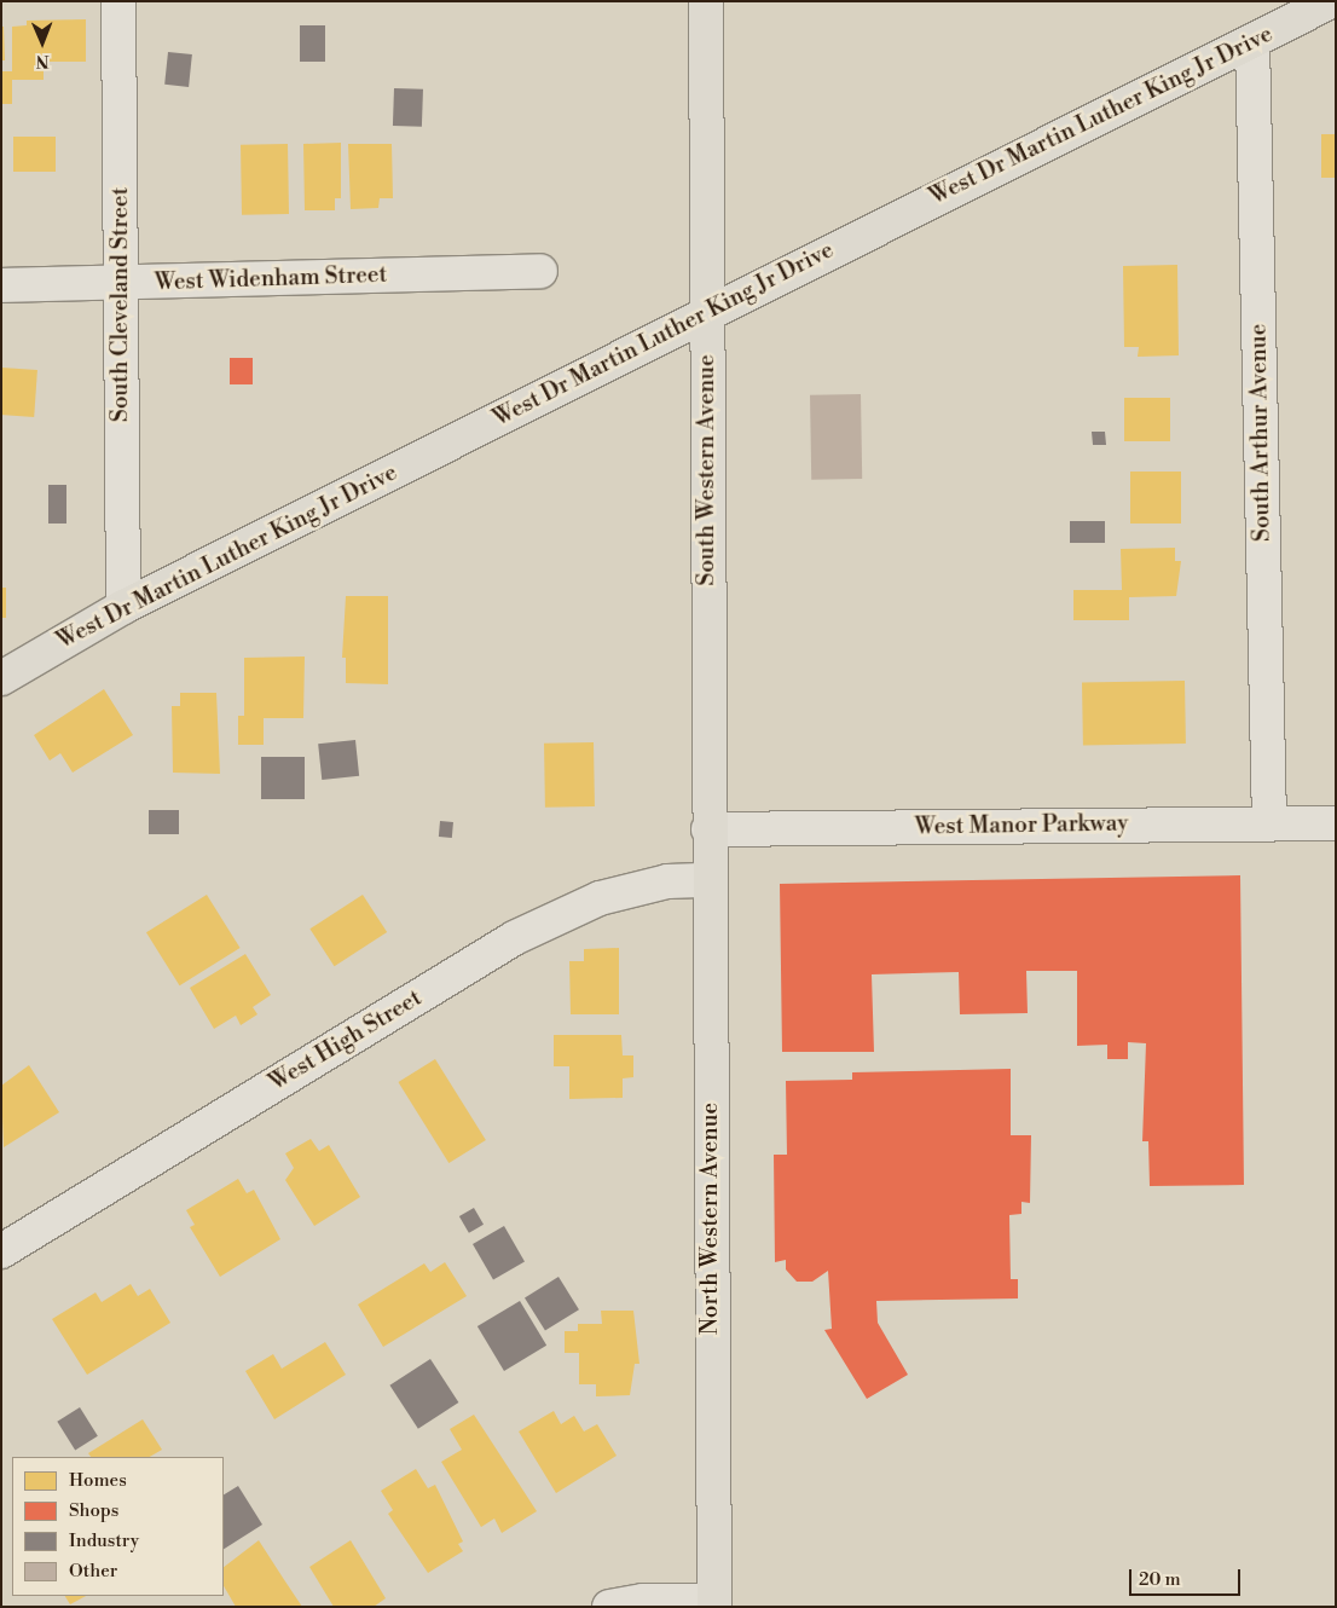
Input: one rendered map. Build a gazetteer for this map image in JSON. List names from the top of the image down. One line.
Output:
{"streets":{"main road":["West Dr Martin Luther King Jr Drive","South Western Avenue","North Western Avenue"],"street":["West Widenham Street","South Cleveland Street","South Arthur Avenue","West Manor Parkway","West High Street"]},"crossings":[["West Dr Martin Luther King Jr Drive","South Cleveland Street"],["West Dr Martin Luther King Jr Drive","South Arthur Avenue"],["West Dr Martin Luther King Jr Drive","South Western Avenue"],["West Widenham Street","South Cleveland Street"],["South Arthur Avenue","West Manor Parkway"],["South Western Avenue","West Manor Parkway"],["South Western Avenue","North Western Avenue"],["West Manor Parkway","North Western Avenue"],["West High Street","North Western Avenue"]],"legend":["Homes","Shops","Industry","Other"],"scale_bar":"20 m","north":"bottom"}
